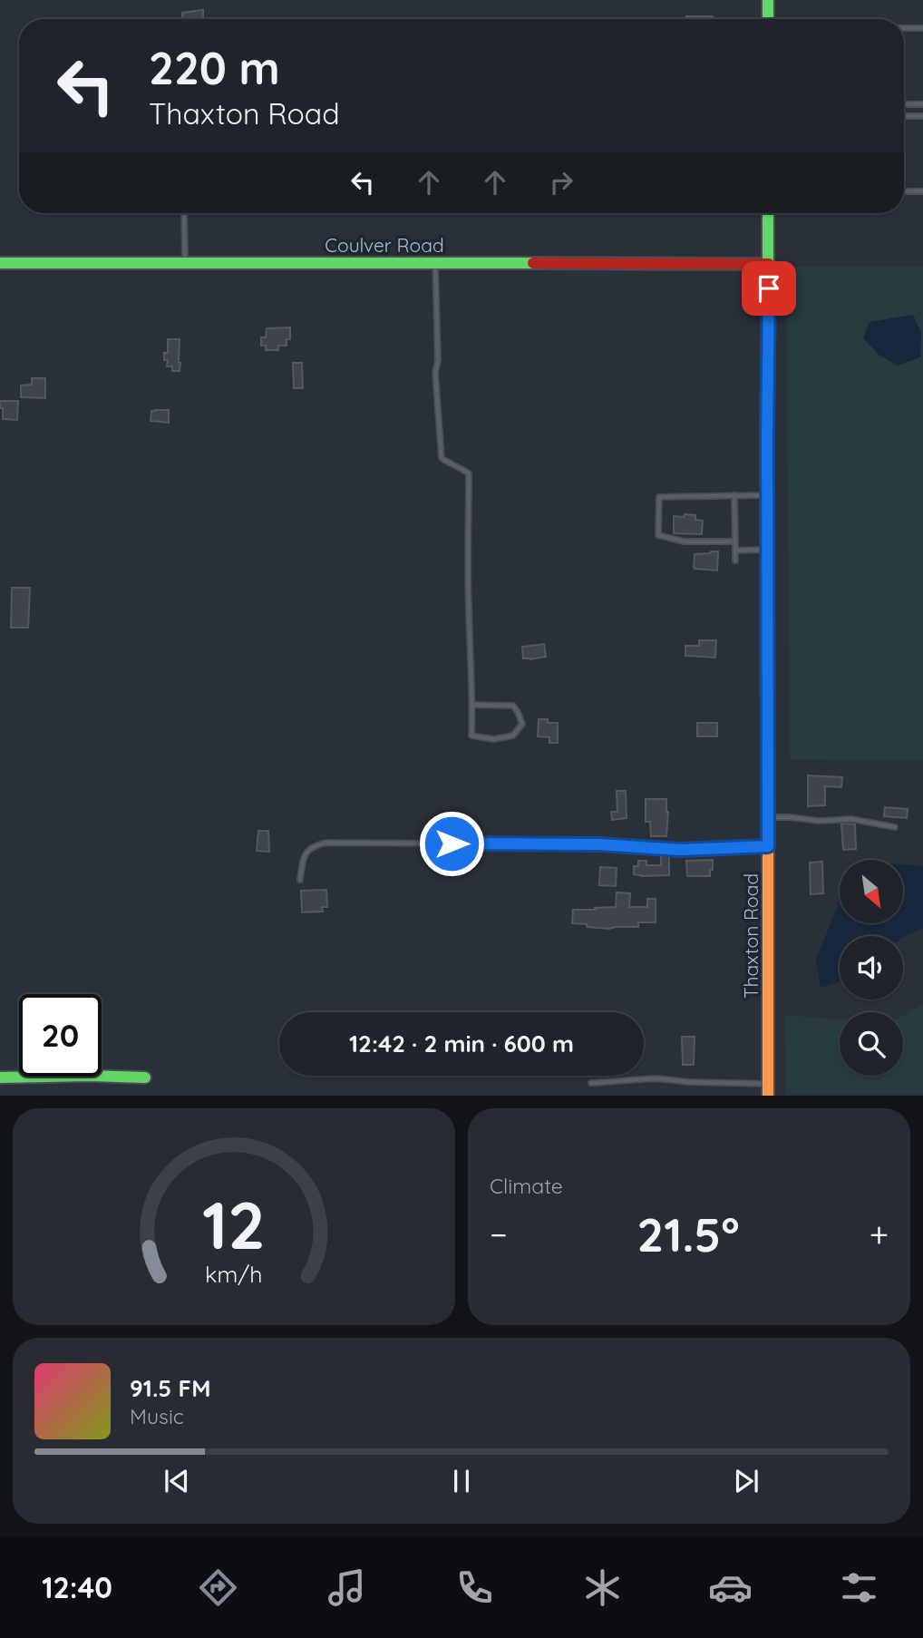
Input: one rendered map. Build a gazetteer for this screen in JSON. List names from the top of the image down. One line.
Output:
{"streets":{"street":["Coulver Road","Thaxton Road"]},"crossings":[["Coulver Road","Thaxton Road"]],"north":"bottom right","page":{"turn":["220 m","Thaxton Road"],"limit":"20","trip":"12:42 · 2 min · 600 m","tile":"Climate","heat":["−","21.5°","+"],"song":["91.5 FM","Music"],"tabs":"12:40","gauge":["12","km/h"]}}
